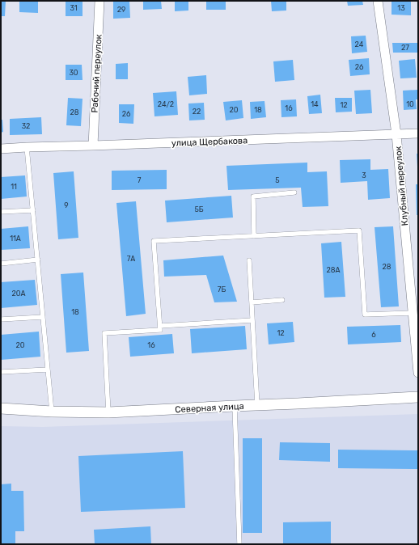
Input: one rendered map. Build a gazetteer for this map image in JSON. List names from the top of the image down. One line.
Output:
{"streets":{"street":["Рабочий переулок","улица Щербакова","Клубный переулок","Северная улица"]},"crossings":[["Рабочий переулок","улица Щербакова"],["улица Щербакова","Клубный переулок"]],"house_numbers":["31","13","29","24","27","26","30","24/2","14","10","12","16","20","18","22","28","26","32","3","7","5","11","9","5Б","11А","7А","28","28А","7Б","20А","18","12","6","20","16"]}
